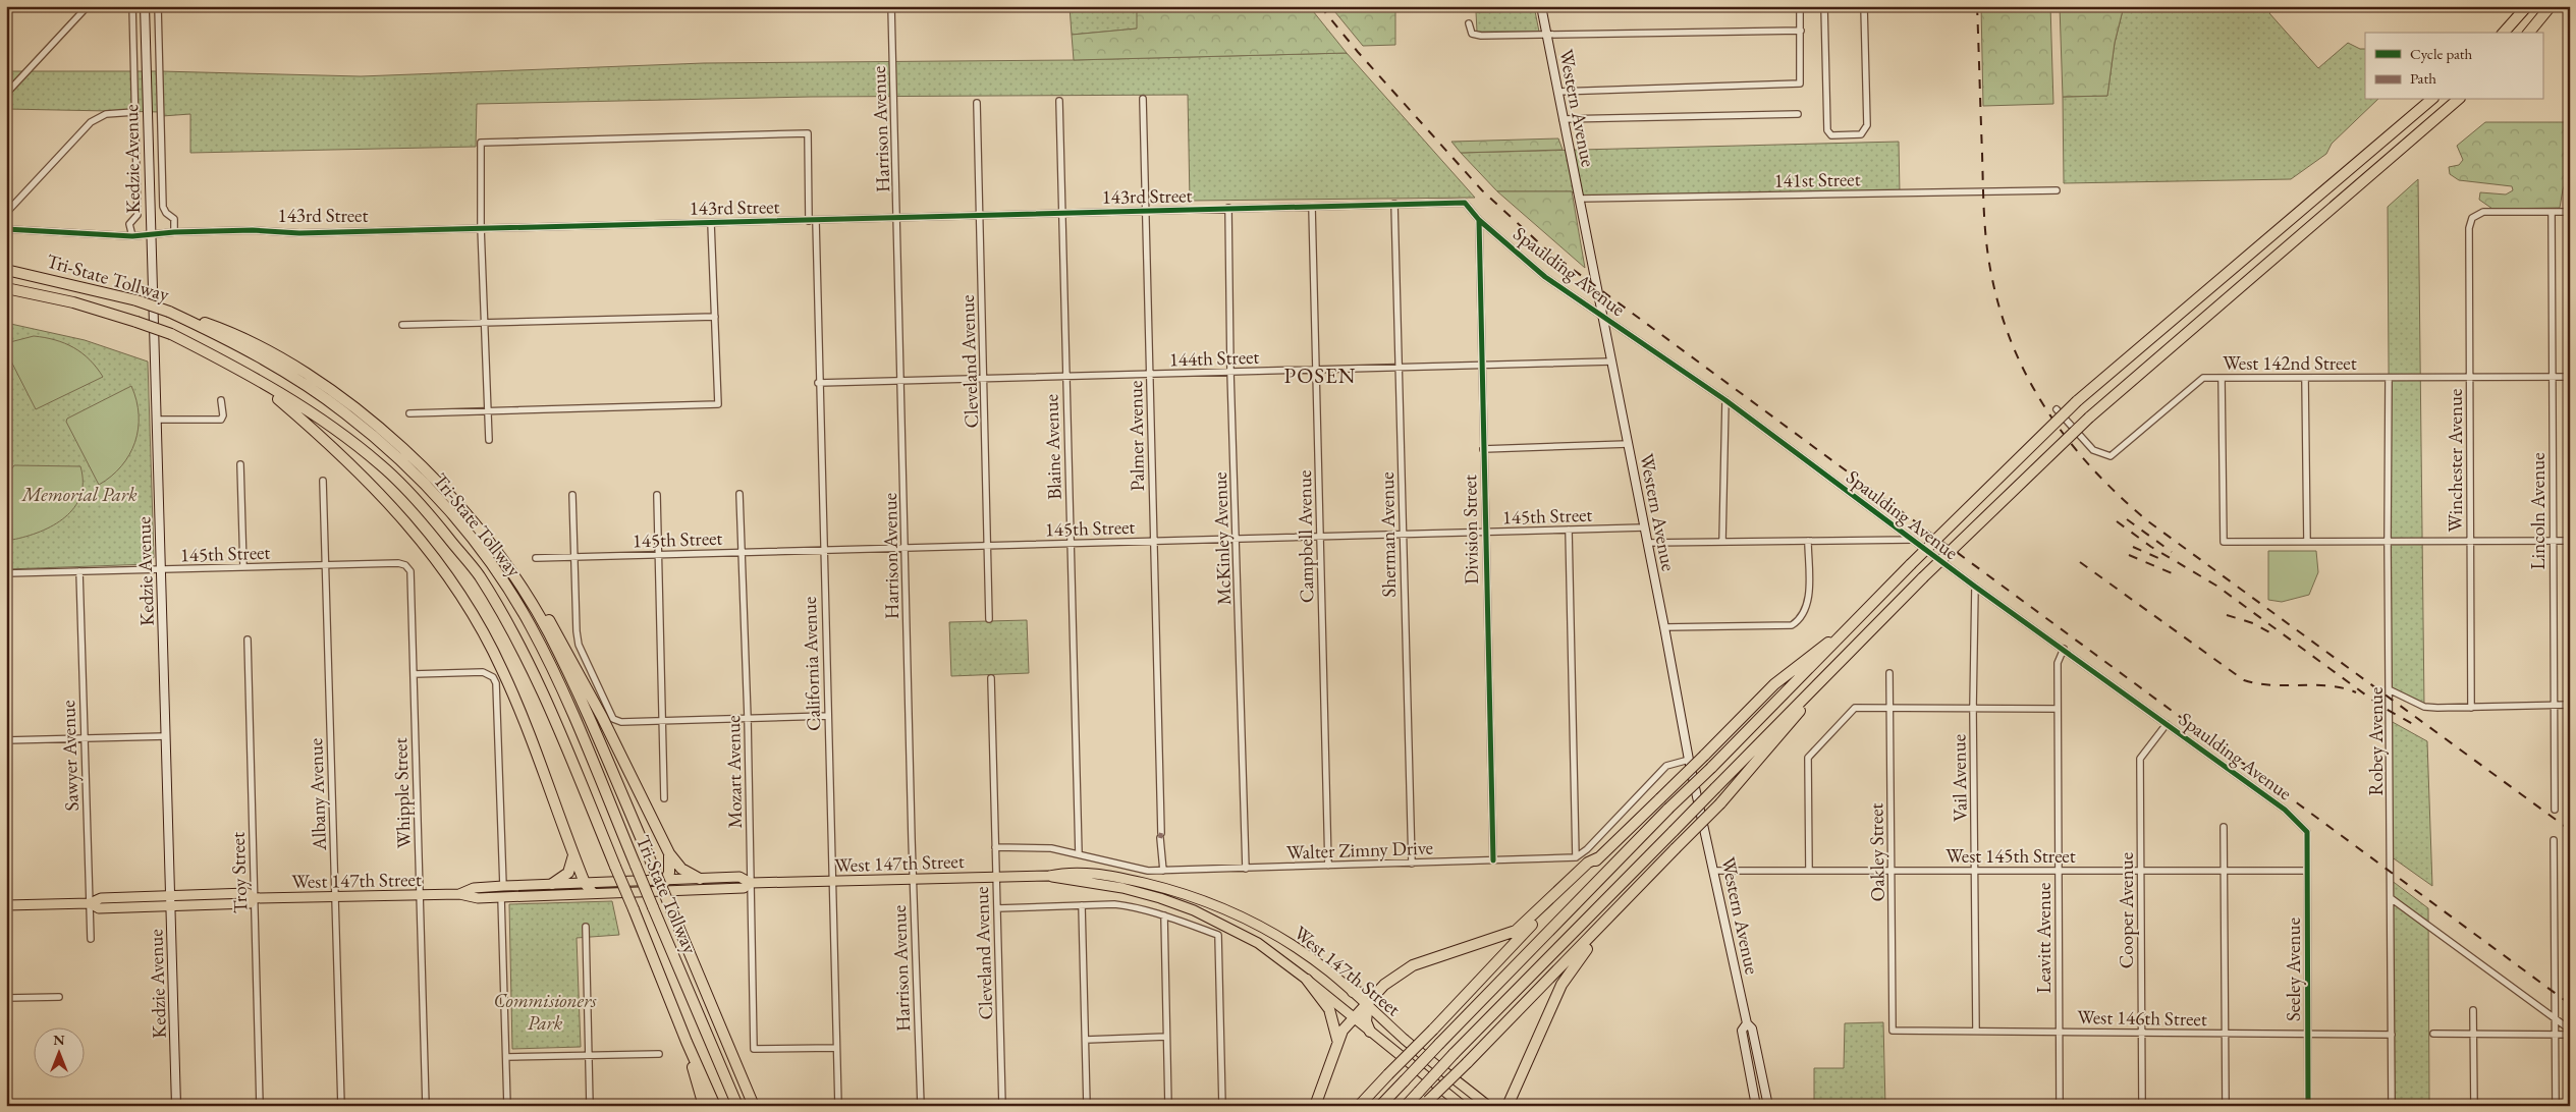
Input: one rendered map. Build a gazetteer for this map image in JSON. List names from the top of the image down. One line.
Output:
{"streets":{"highway":["Tri-State Tollway"],"main road":["Western Avenue","Kedzie Avenue","West 147th Street"],"street":["Harrison Avenue","141st Street","143rd Street","Spaulding Avenue","144th Street","Cleveland Avenue","West 142nd Street","Palmer Avenue","Blaine Avenue","Winchester Avenue","Lincoln Avenue","145th Street","Division Street","Sherman Avenue","Campbell Avenue","McKinley Avenue","California Avenue","Robey Avenue","Sawyer Avenue","Mozart Avenue","Vail Avenue","Whipple Street","Albany Avenue","Walter Zimny Drive","Oakley Street","West 145th Street","Troy Street","Cooper Avenue","Leavitt Avenue","Seeley Avenue","West 146th Street"]},"crossings":[["Western Avenue","141st Street"],["Western Avenue","Spaulding Avenue"],["Western Avenue","144th Street"],["Western Avenue","145th Street"],["Western Avenue","West 145th Street"],["Harrison Avenue","143rd Street"],["Harrison Avenue","144th Street"],["Harrison Avenue","145th Street"],["Harrison Avenue","West 147th Street"],["Kedzie Avenue","143rd Street"],["Kedzie Avenue","145th Street"],["Kedzie Avenue","West 147th Street"],["143rd Street","Spaulding Avenue"],["143rd Street","Cleveland Avenue"],["143rd Street","Palmer Avenue"],["143rd Street","Blaine Avenue"],["143rd Street","Division Street"],["143rd Street","Sherman Avenue"],["143rd Street","Campbell Avenue"],["143rd Street","McKinley Avenue"],["143rd Street","California Avenue"],["Spaulding Avenue","Division Street"],["Spaulding Avenue","Vail Avenue"],["Spaulding Avenue","Cooper Avenue"],["Spaulding Avenue","Leavitt Avenue"],["Spaulding Avenue","Seeley Avenue"],["144th Street","Cleveland Avenue"],["144th Street","Palmer Avenue"],["144th Street","Blaine Avenue"],["144th Street","Division Street"],["144th Street","Sherman Avenue"],["144th Street","Campbell Avenue"],["144th Street","McKinley Avenue"],["144th Street","California Avenue"],["Cleveland Avenue","145th Street"],["Cleveland Avenue","Walter Zimny Drive"],["Cleveland Avenue","West 147th Street"],["West 142nd Street","Winchester Avenue"],["West 142nd Street","Lincoln Avenue"],["West 142nd Street","Robey Avenue"],["Palmer Avenue","145th Street"],["Palmer Avenue","Walter Zimny Drive"],["Blaine Avenue","145th Street"],["Blaine Avenue","Walter Zimny Drive"],["Winchester Avenue","Lincoln Avenue"],["145th Street","Division Street"],["145th Street","Sherman Avenue"],["145th Street","Campbell Avenue"],["145th Street","McKinley Avenue"],["145th Street","California Avenue"],["145th Street","Sawyer Avenue"],["145th Street","Mozart Avenue"],["145th Street","Whipple Street"],["145th Street","Albany Avenue"],["Division Street","Walter Zimny Drive"],["Sherman Avenue","Walter Zimny Drive"],["Campbell Avenue","Walter Zimny Drive"],["McKinley Avenue","Walter Zimny Drive"],["California Avenue","Mozart Avenue"],["California Avenue","West 147th Street"],["Robey Avenue","West 146th Street"],["Sawyer Avenue","West 147th Street"],["Mozart Avenue","West 147th Street"],["Vail Avenue","West 145th Street"],["Vail Avenue","West 146th Street"],["Whipple Street","West 147th Street"],["Albany Avenue","West 147th Street"],["Oakley Street","West 145th Street"],["Oakley Street","West 146th Street"],["West 145th Street","Cooper Avenue"],["West 145th Street","Leavitt Avenue"],["West 145th Street","Seeley Avenue"],["West 147th Street","Troy Street"],["Cooper Avenue","West 146th Street"],["Leavitt Avenue","West 146th Street"],["Seeley Avenue","West 146th Street"]],"districts":["POSEN"],"parks":["Memorial Park","Commisioners Park"],"legend":["Cycle path","Path"],"north":"top"}
